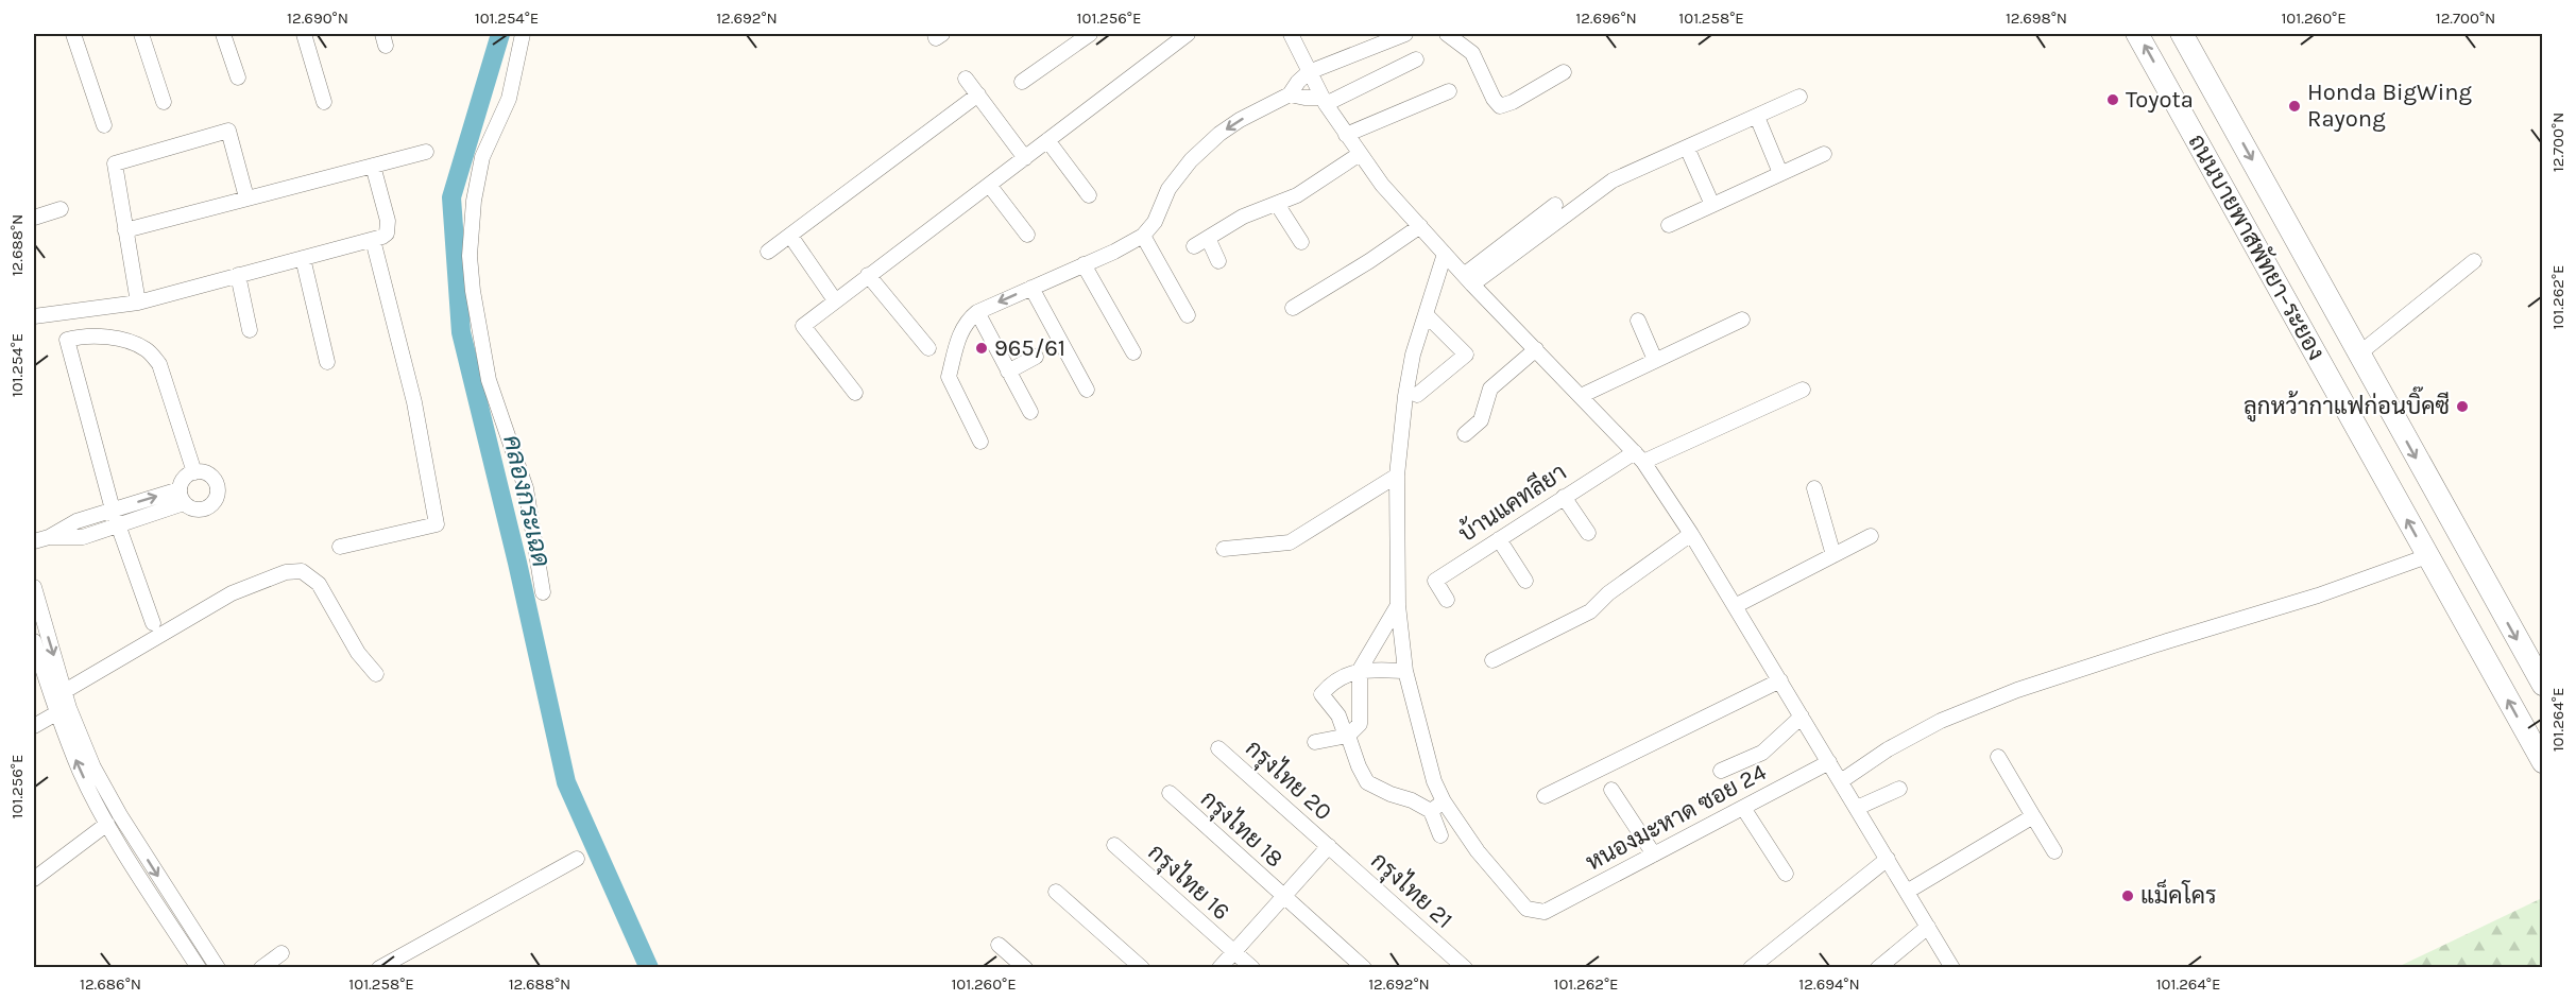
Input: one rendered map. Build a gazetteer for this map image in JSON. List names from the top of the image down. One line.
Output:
{"streets":{"highway":["ถนนบายพาสพัทยา–ระยอง"],"street":["บ้านแคทลียา","กรุงไทย 20","หนองมะหาด ซอย 24","กรุงไทย 18","กรุงไทย 16","กรุงไทย 21"]},"crossings":[["กรุงไทย 20","กรุงไทย 21"]],"water":["คลองกระเฉด"],"places":["Toyota","Honda BigWing Rayong","965/61","ลูกหว้ากาแฟก่อนบิ๊คซี","แม็คโคร"],"coordinates":["12.690°N","101.254°E","12.692°N","101.256°E","12.696°N","101.258°E","12.698°N","101.260°E","12.700°N","12.688°N","101.262°E","101.264°E","12.686°N","12.694°N"]}
